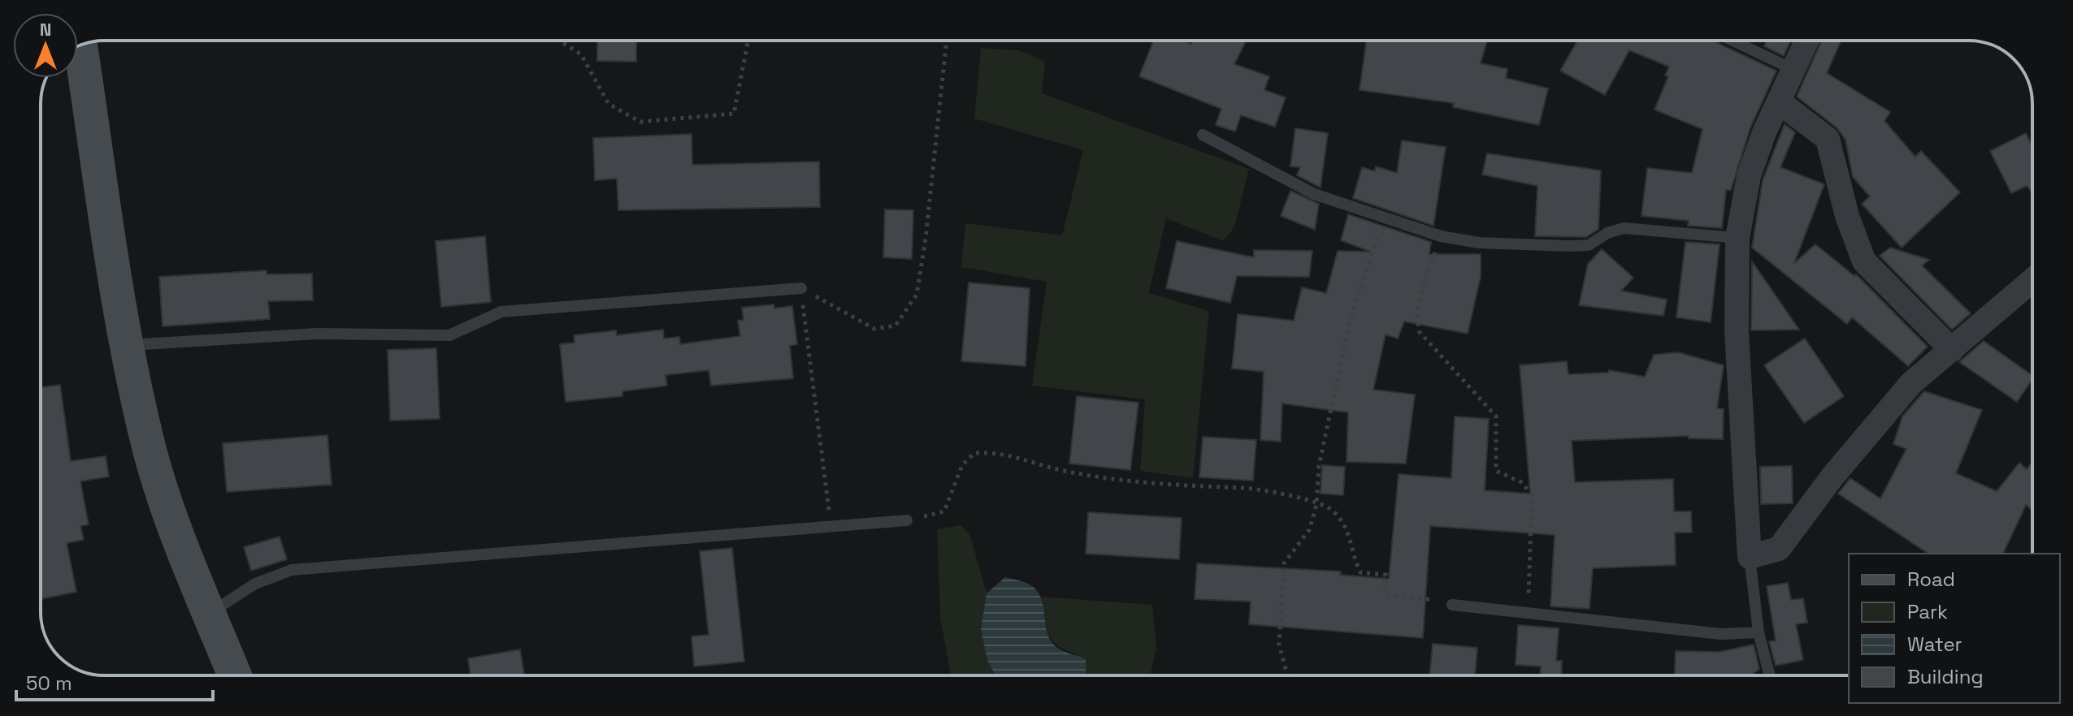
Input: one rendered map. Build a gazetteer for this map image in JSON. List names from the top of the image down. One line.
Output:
{"legend":["Road","Park","Water","Building"],"scale_bar":"50 m","north":"top"}
